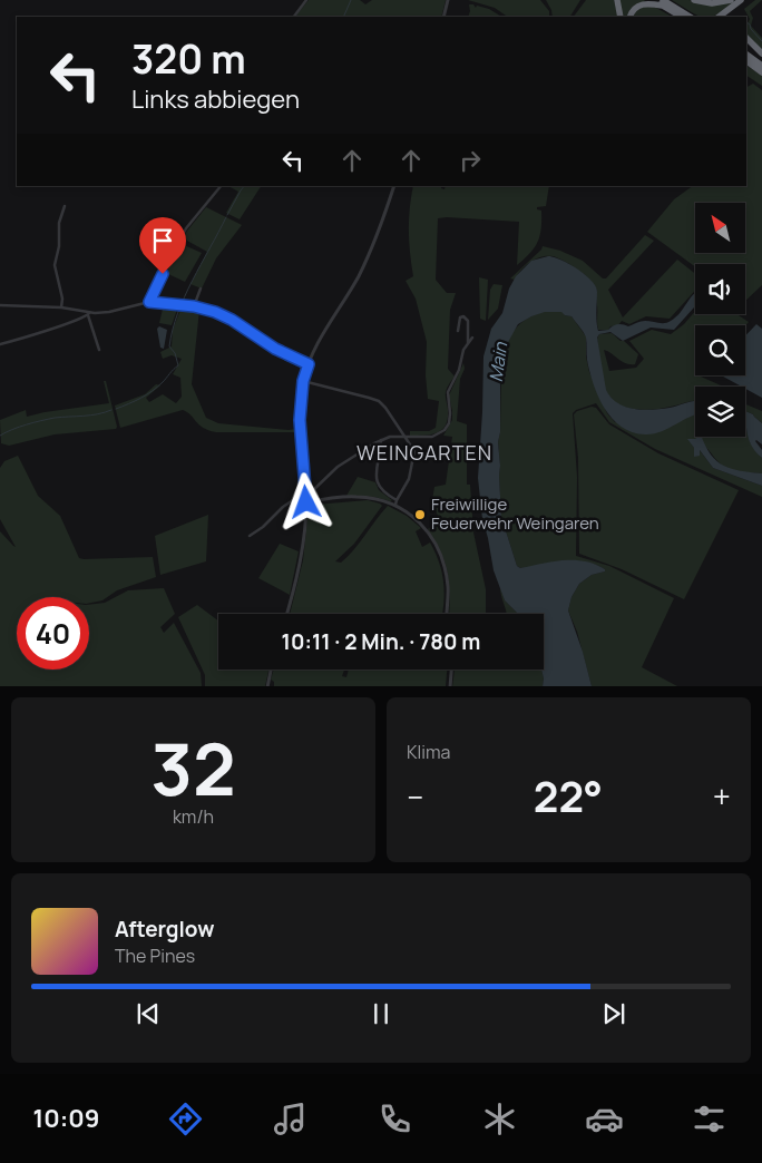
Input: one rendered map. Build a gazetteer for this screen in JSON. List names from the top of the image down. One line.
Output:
{"districts":["WEINGARTEN"],"water":["Main"],"places":["Freiwillige Feuerwehr Weingaren"],"north":"top left","page":{"turn":["320 m","Links abbiegen"],"limit":"40","trip":"10:11 · 2 Min. · 780 m","tile":[["32","km/h"],"Klima"],"heat":["−","22°","+"],"song":["Afterglow","The Pines"],"tabs":"10:09"}}
